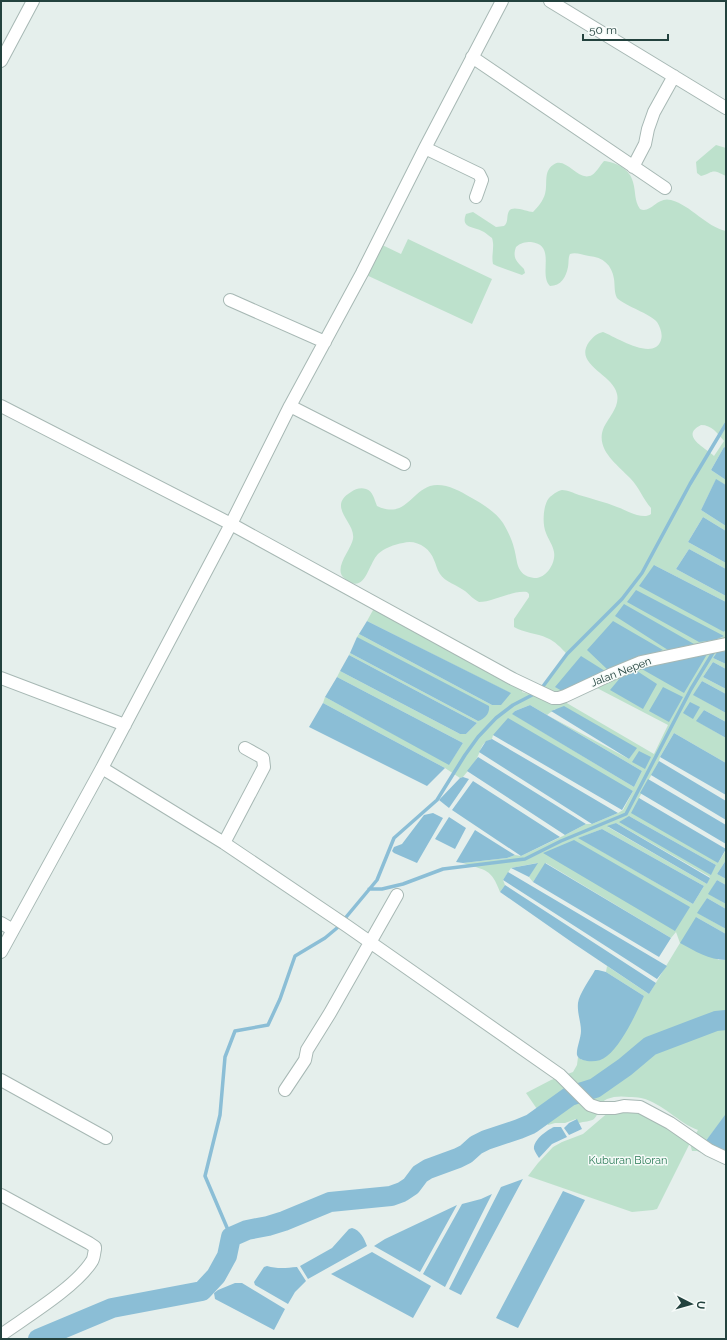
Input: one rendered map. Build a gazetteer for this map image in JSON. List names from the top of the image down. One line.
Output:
{"streets":{"street":["Jalan Nepen"]},"parks":["Kuburan Bloran"],"scale_bar":"50 m","north":"right"}
